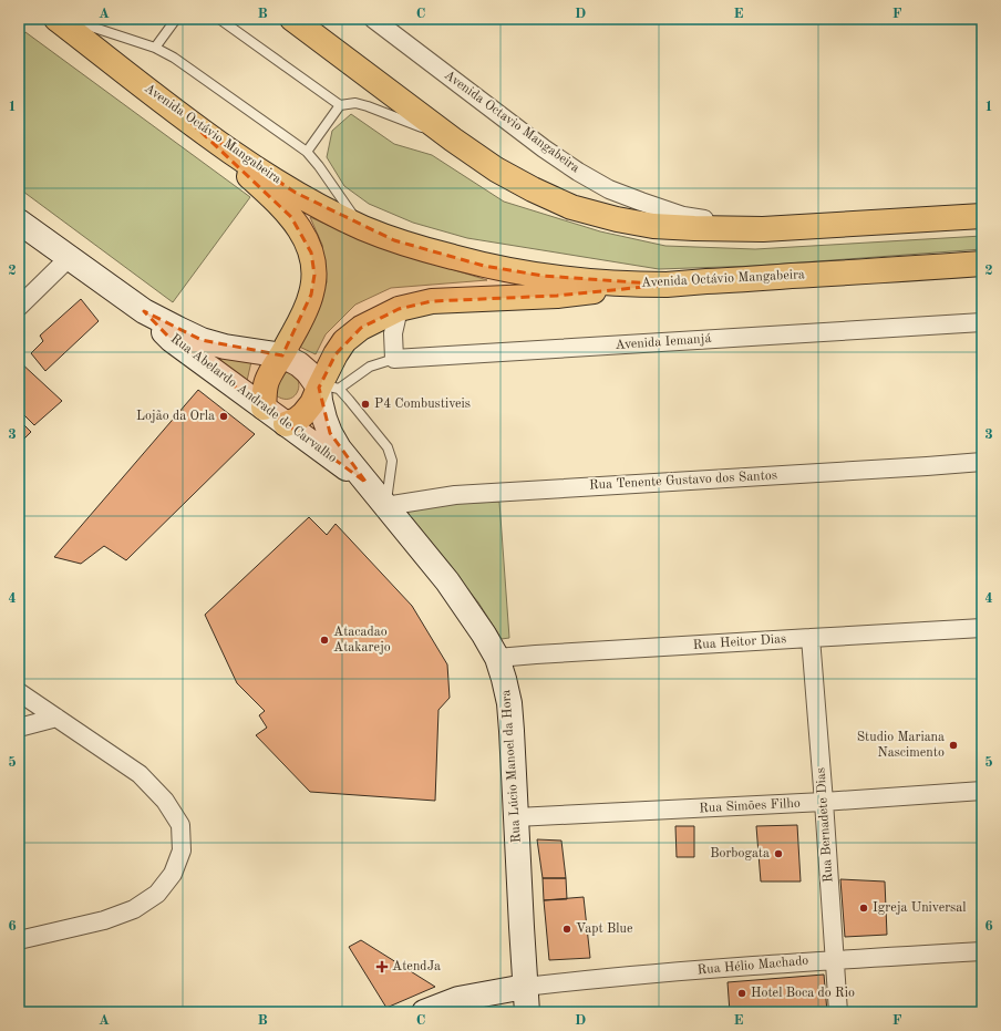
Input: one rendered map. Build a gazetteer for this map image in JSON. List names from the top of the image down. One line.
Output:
{"streets":{"main road":["Avenida Octávio Mangabeira"],"street":["Avenida Octavio Mangabeira","Avenida Iemanjá","Rua Abelardo Andrade de Carvalho","Rua Tenente Gustavo dos Santos","Rua Heitor Dias","Rua Lúcio Manoel da Hora","Rua Simões Filho","Rua Bernadete Dias","Rua Hélio Machado"]},"crossings":[["Rua Abelardo Andrade de Carvalho","Rua Tenente Gustavo dos Santos"],["Rua Abelardo Andrade de Carvalho","Rua Lúcio Manoel da Hora"],["Rua Tenente Gustavo dos Santos","Rua Lúcio Manoel da Hora"],["Rua Heitor Dias","Rua Lúcio Manoel da Hora"],["Rua Heitor Dias","Rua Bernadete Dias"],["Rua Lúcio Manoel da Hora","Rua Simões Filho"],["Rua Lúcio Manoel da Hora","Rua Hélio Machado"],["Rua Simões Filho","Rua Bernadete Dias"],["Rua Bernadete Dias","Rua Hélio Machado"]],"places":{"other":["P4 Combustiveis","Lojão da Orla","Atacadao Atakarejo","Studio Mariana Nascimento","Borbogata","Igreja Universal","Vapt Blue","Hotel Boca do Rio"],"health":["AtendJa"]},"grid":{"columns":["A","B","C","D","E","F"],"rows":["1","2","3","4","5","6"]}}
